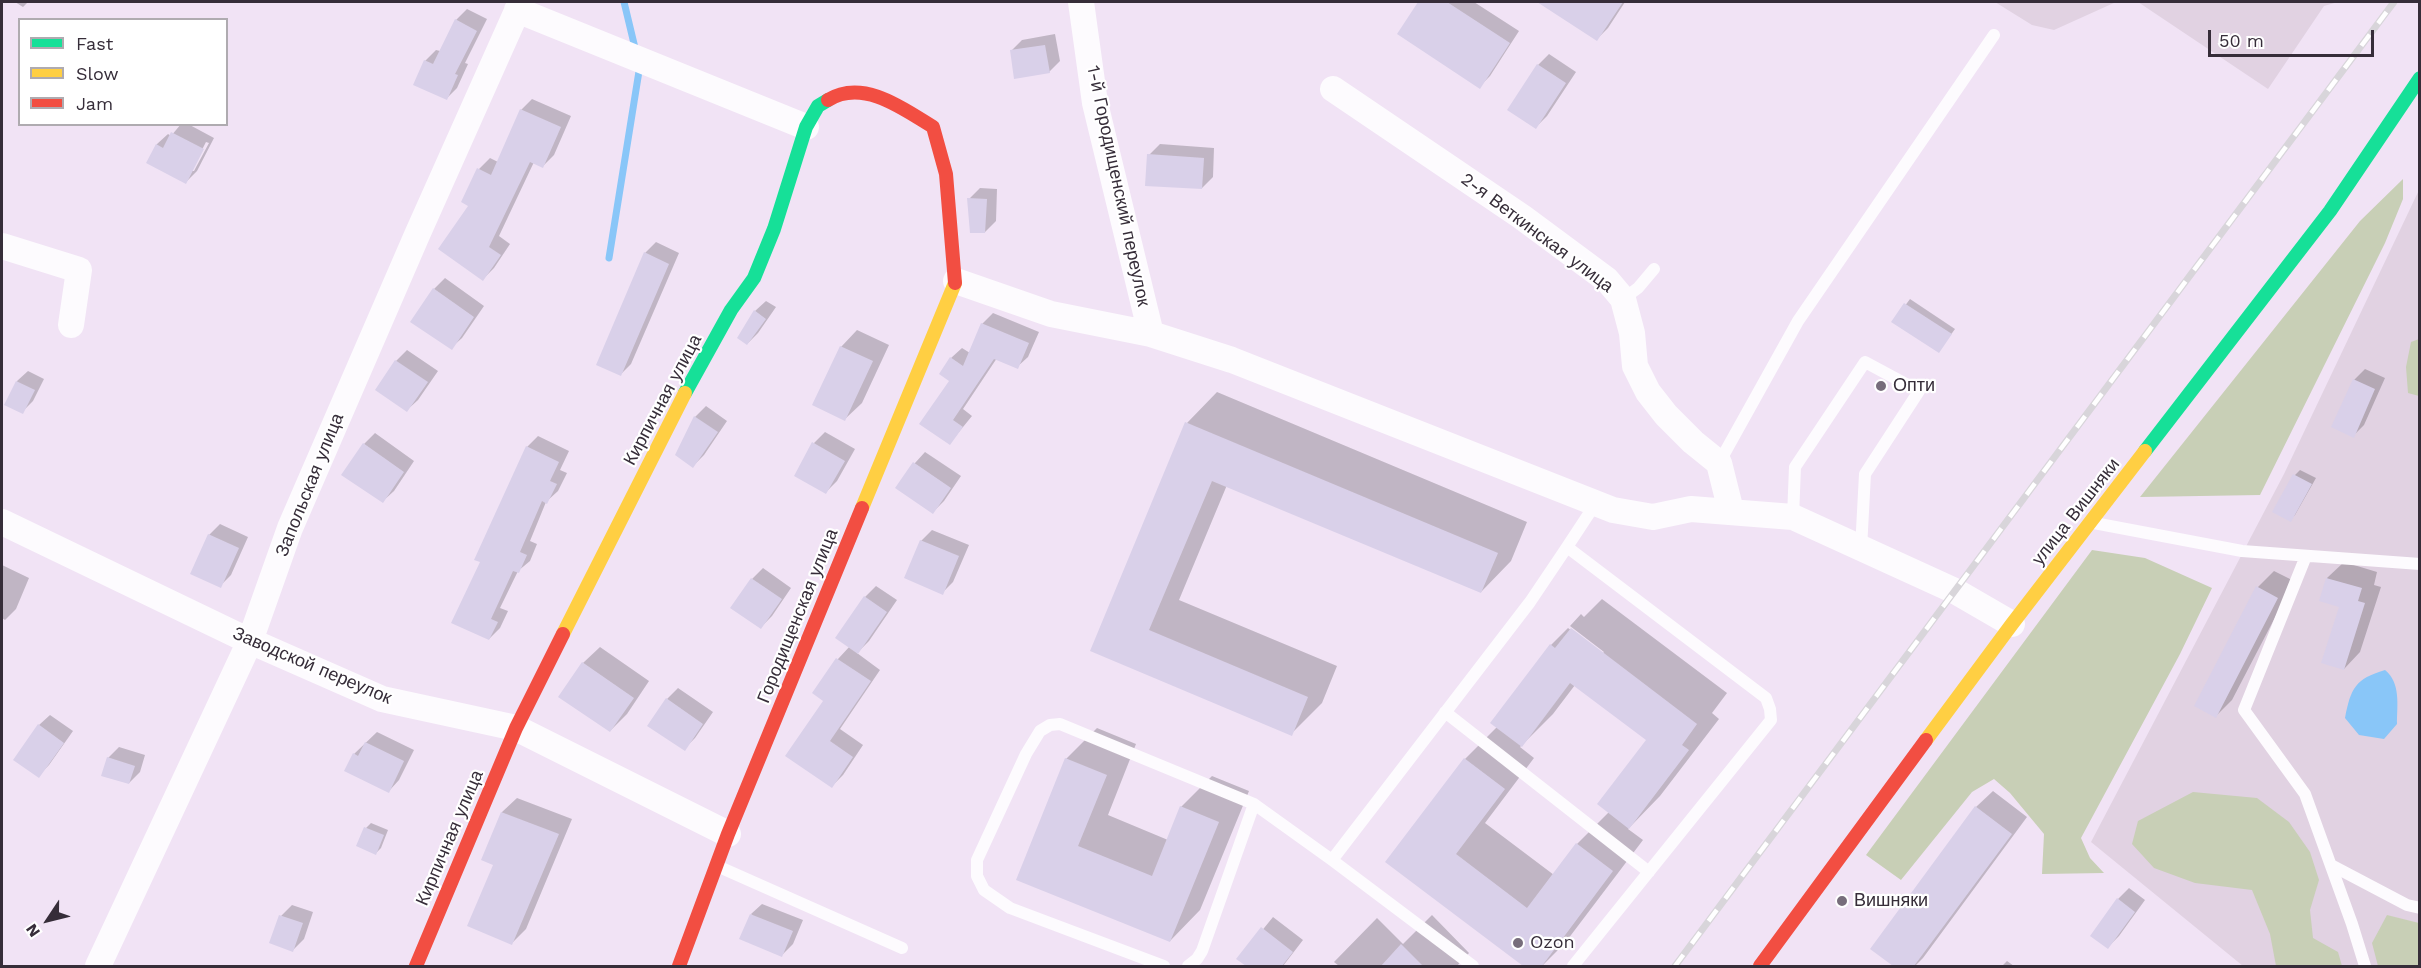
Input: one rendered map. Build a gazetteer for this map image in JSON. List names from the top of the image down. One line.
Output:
{"streets":{"street":["1-й Городищенский переулок","2-я Веткинская улица","Кирпичная улица","Запольская улица","улица Вишняки","Городищенская улица","Заводской переулок"]},"crossings":[["Кирпичная улица","Городищенская улица"],["Кирпичная улица","Заводской переулок"],["Запольская улица","Заводской переулок"],["Городищенская улица","Заводской переулок"]],"places":["Опти","Вишняки","Ozon"],"legend":["Fast","Slow","Jam"],"scale_bar":"50 m","north":"bottom left"}
